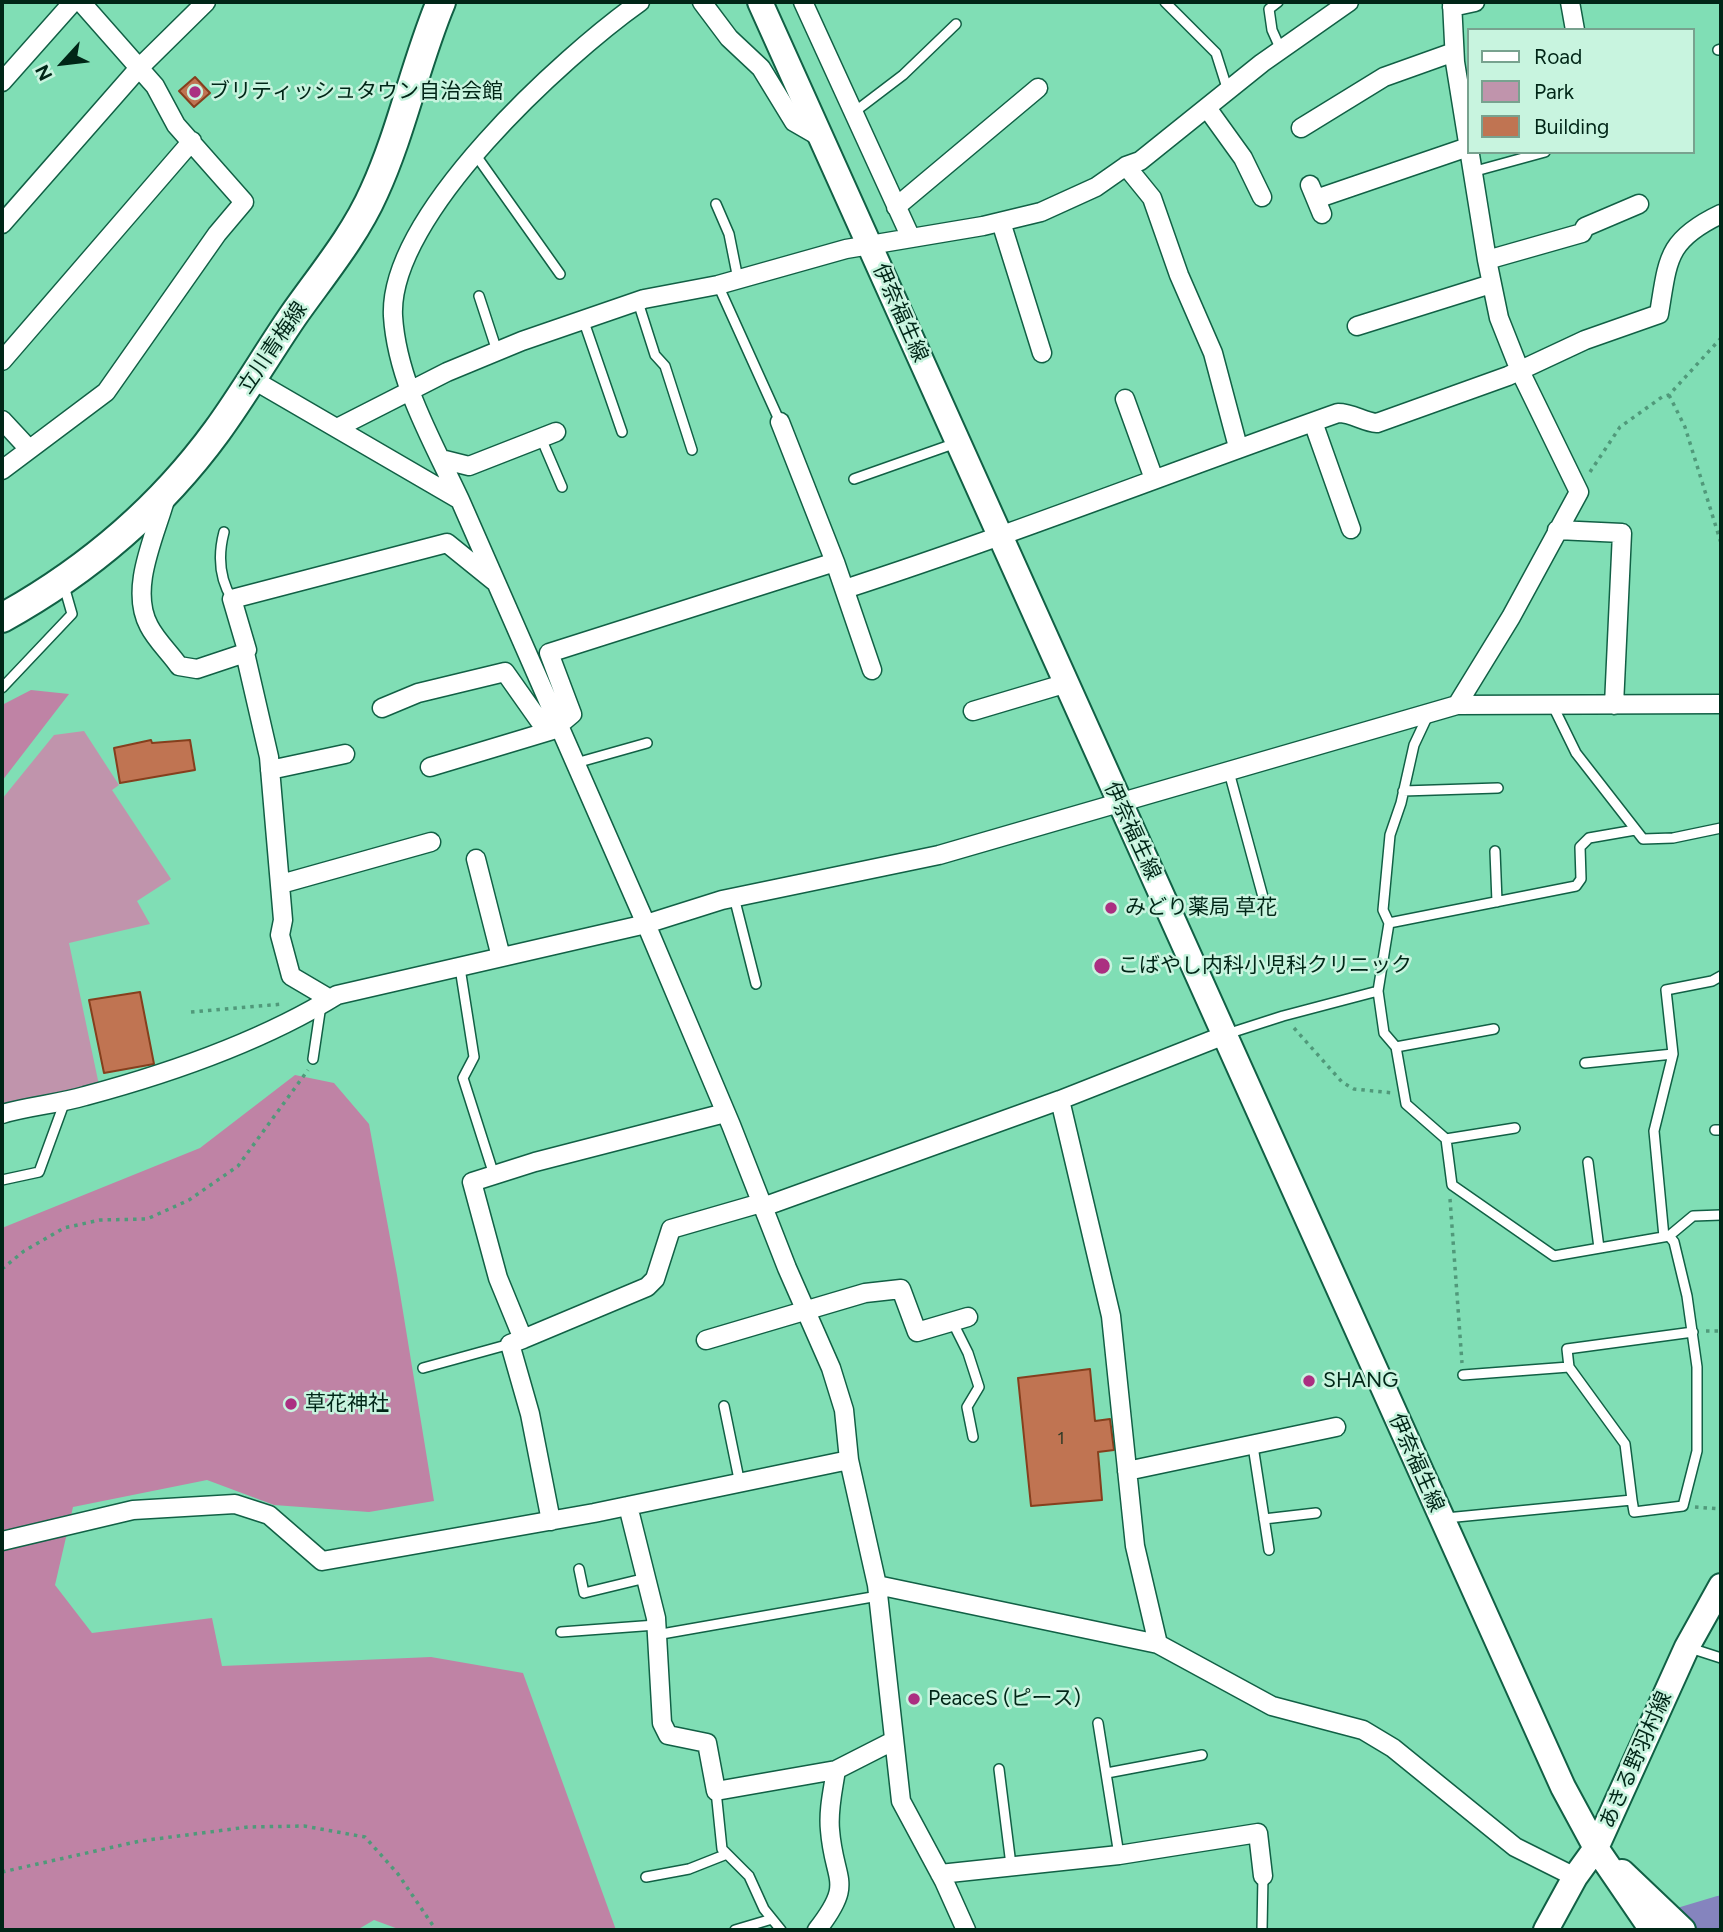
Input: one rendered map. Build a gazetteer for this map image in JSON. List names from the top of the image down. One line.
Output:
{"streets":{"main road":["伊奈福生線","立川青梅線","あきる野羽村線"]},"crossings":[["伊奈福生線","あきる野羽村線"]],"places":["ブリティッシュタウン自治会館","みどり薬局 草花","こばやし内科小児科クリニック","SHANG","草花神社","PeaceS (ピース)"],"house_numbers":["1"],"legend":["Road","Park","Building"],"north":"bottom left"}
